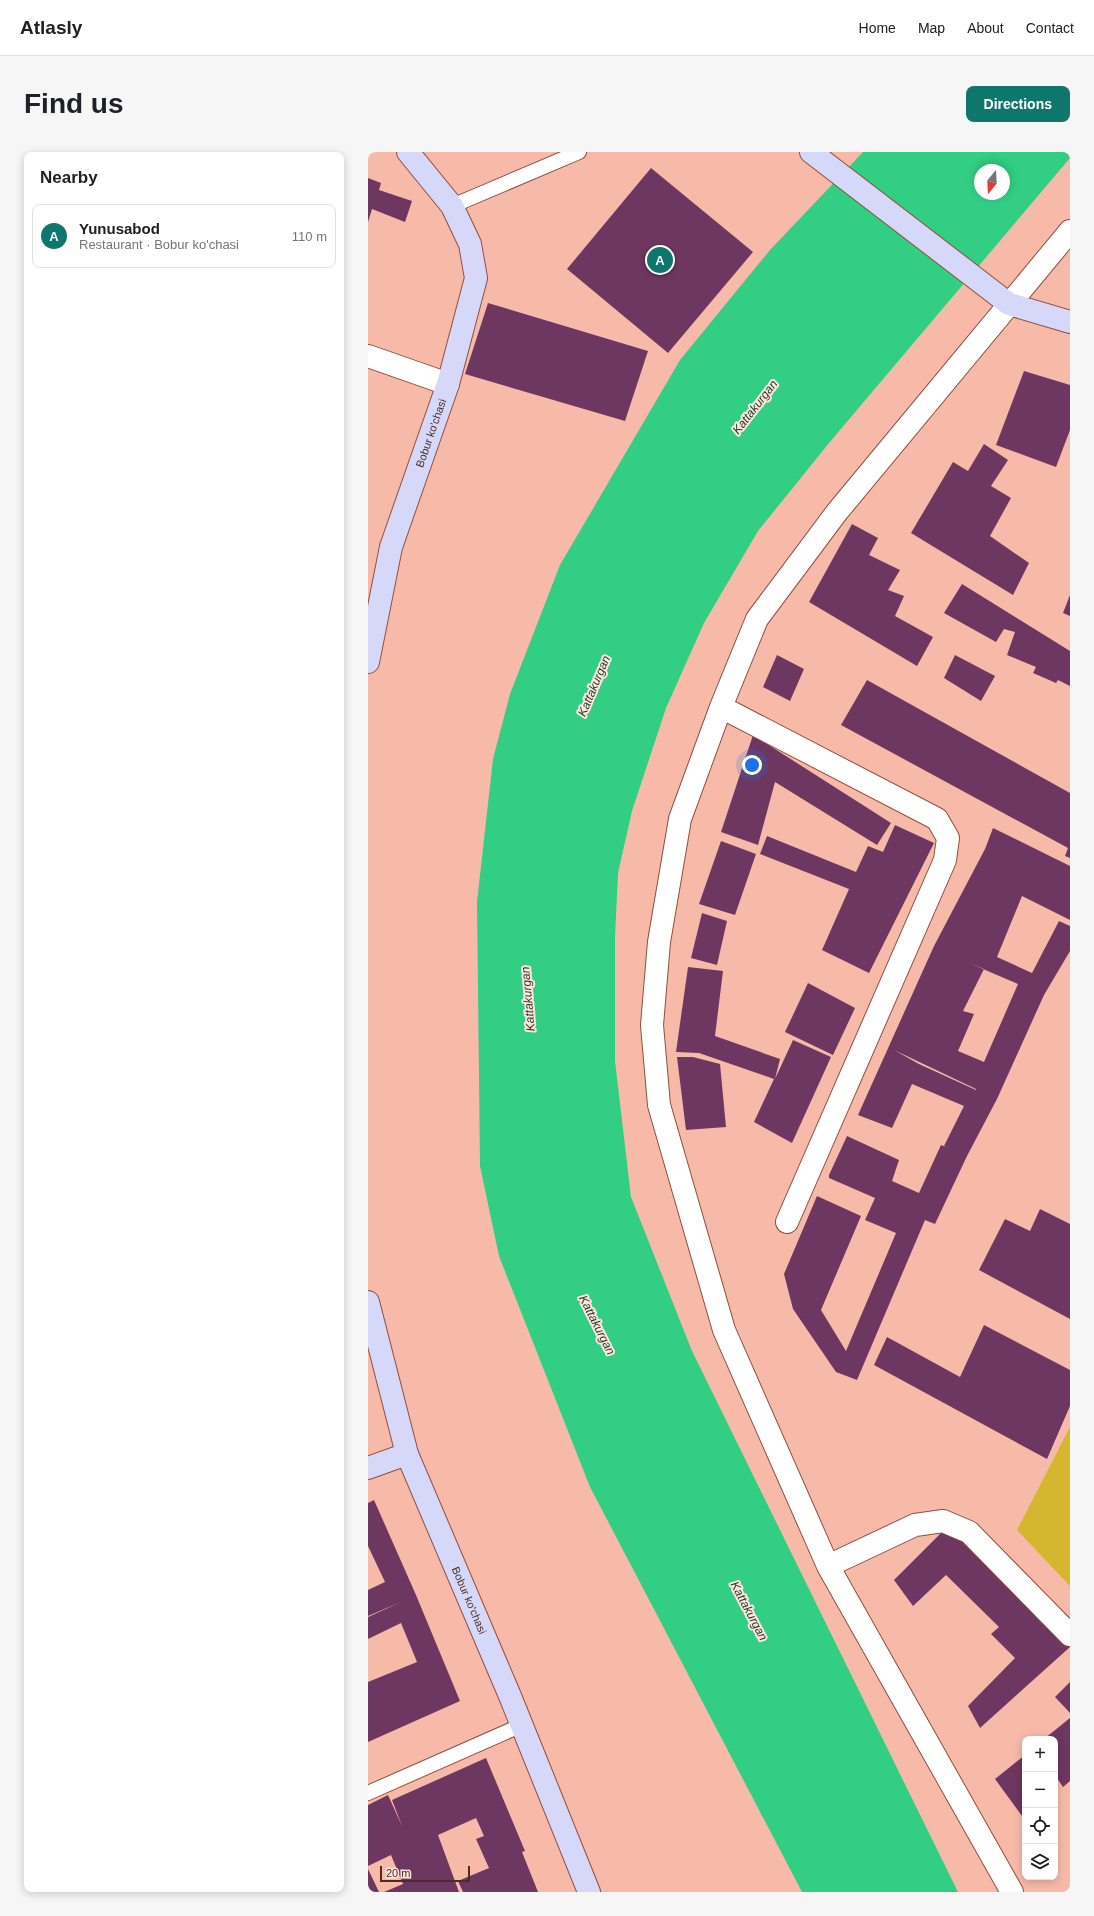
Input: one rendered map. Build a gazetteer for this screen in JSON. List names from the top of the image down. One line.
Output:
{"streets":{"street":["Bobur ko'chasi"]},"water":["Kattakurgan"],"scale_bar":"20 m","north":"bottom","page":{"header":"Atlasly","nav":["Home","Map","About","Contact"],"buttons":"Directions","title":"Find us","heading":"Nearby","list":[{"mark":"A","name":"Yunusabod","note":"Restaurant · Bobur ko'chasi","value":"110 m"}],"pins":"A","map_buttons":["+","−"],"scale":"20 m"}}
